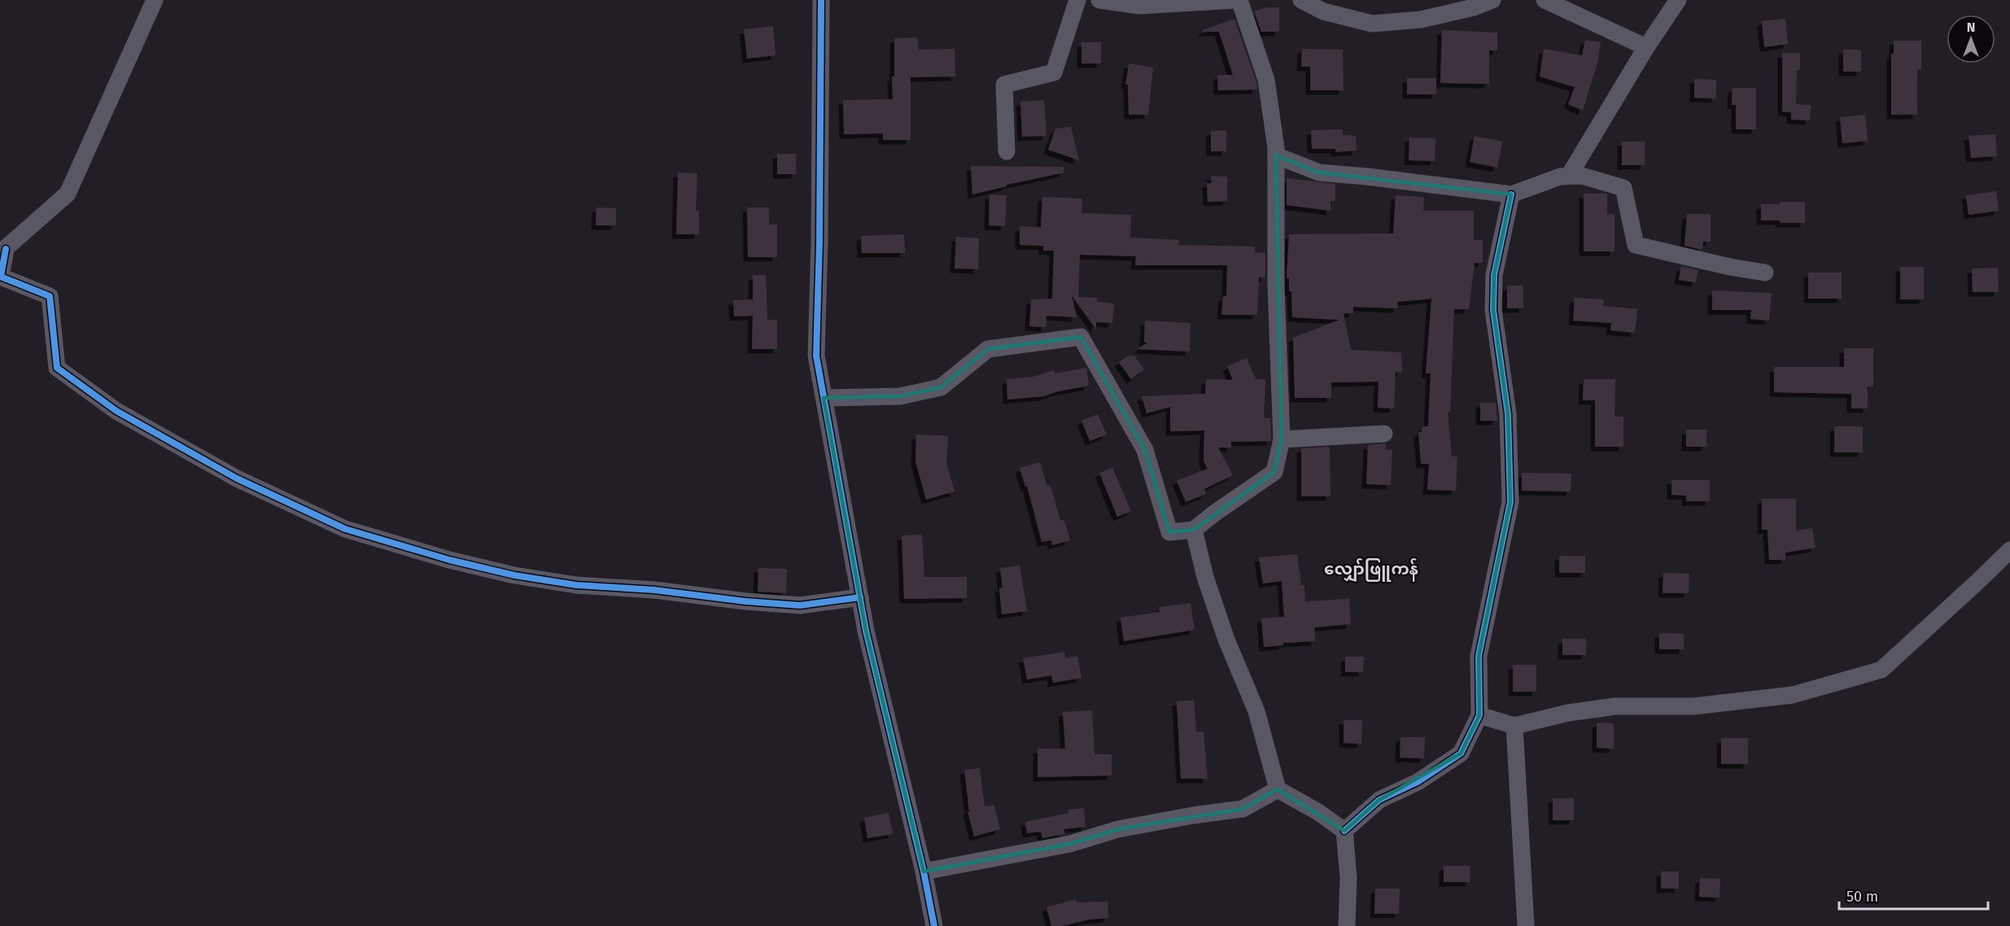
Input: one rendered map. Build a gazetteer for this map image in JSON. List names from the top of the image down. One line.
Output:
{"districts":["လျှော်ဖြူကန်"],"scale_bar":"50 m","north":"top"}
